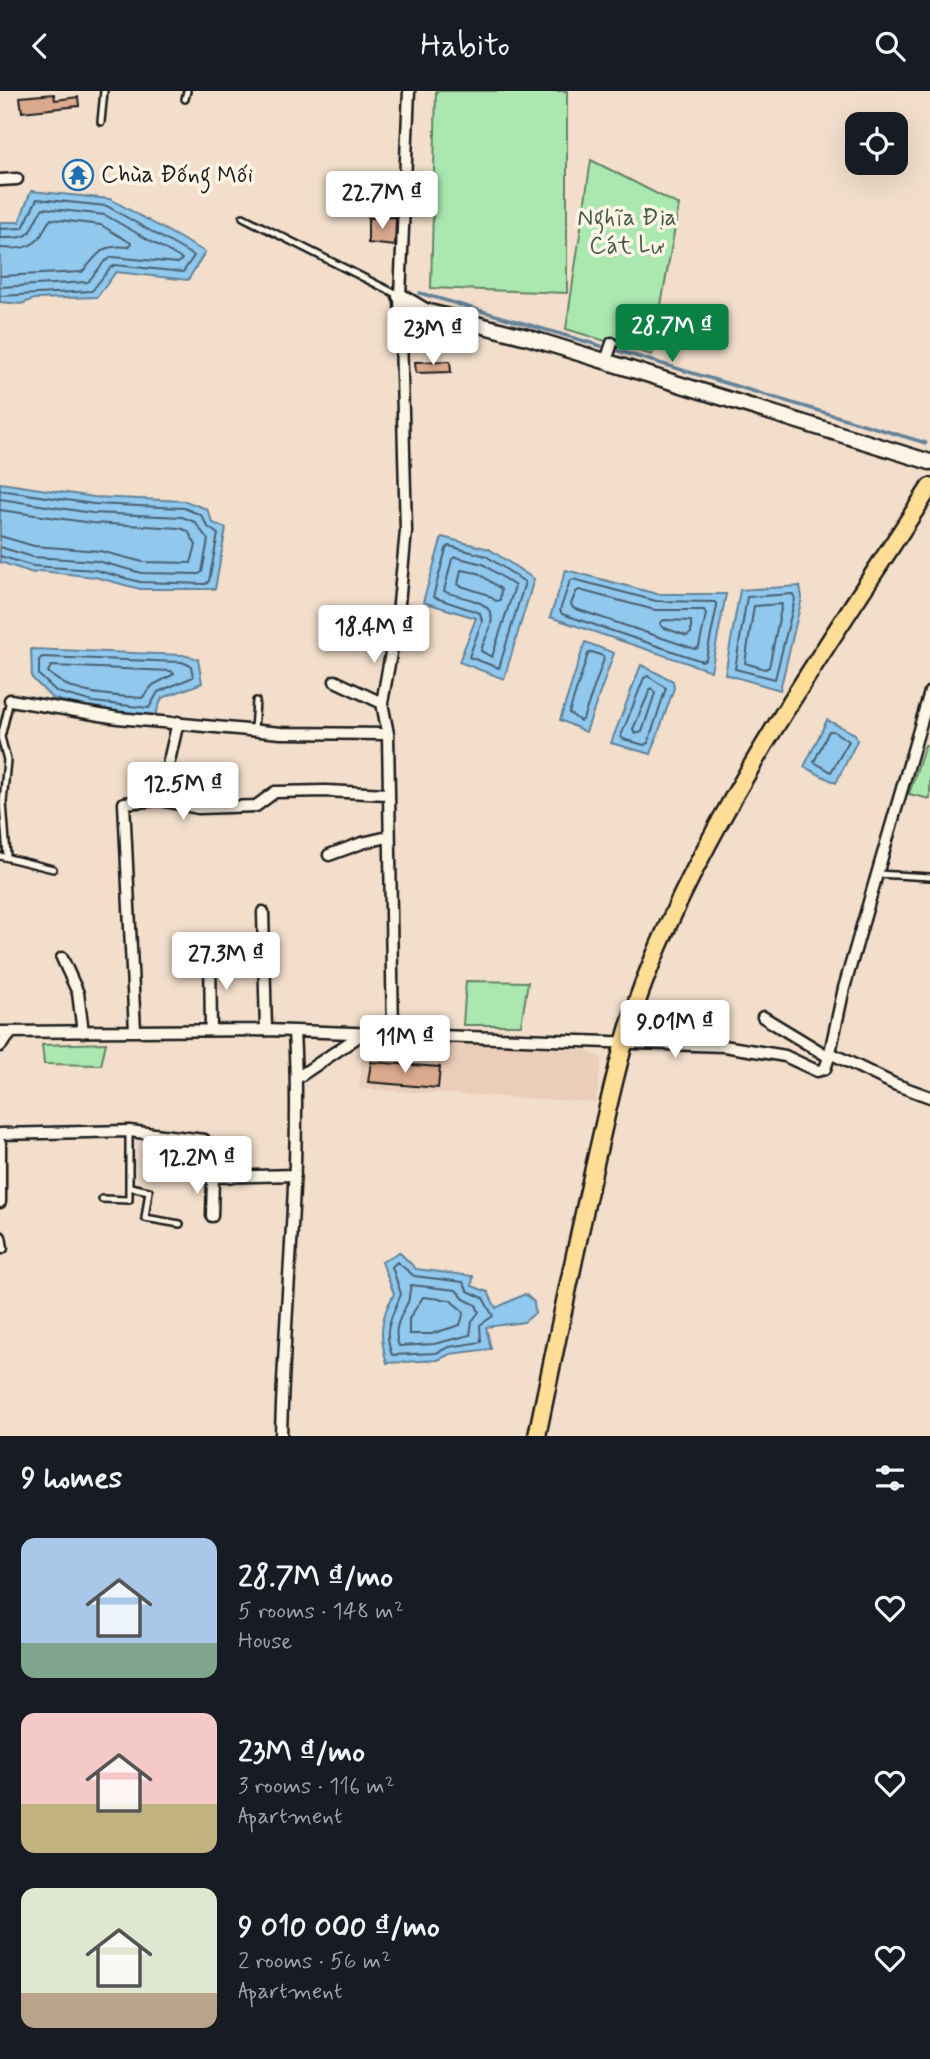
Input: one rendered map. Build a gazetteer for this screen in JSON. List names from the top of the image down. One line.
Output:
{"parks":["Nghĩa Địa Cát Lư"],"places":{"temple":["Chùa Đống Mối"]},"page":{"header":"Habito","price":["22.7M ₫","28.7M ₫","23M ₫","18.4M ₫","12.5M ₫","27.3M ₫","9.01M ₫","11M ₫","12.2M ₫"],"heading":"9 homes","list":[{"name":"28.7M ₫/mo","note":"5 rooms · 148 m² · House"},{"name":"23M ₫/mo","note":"3 rooms · 116 m² · Apartment"},{"name":"9 010 000 ₫/mo","note":"2 rooms · 56 m² · Apartment"}]}}
